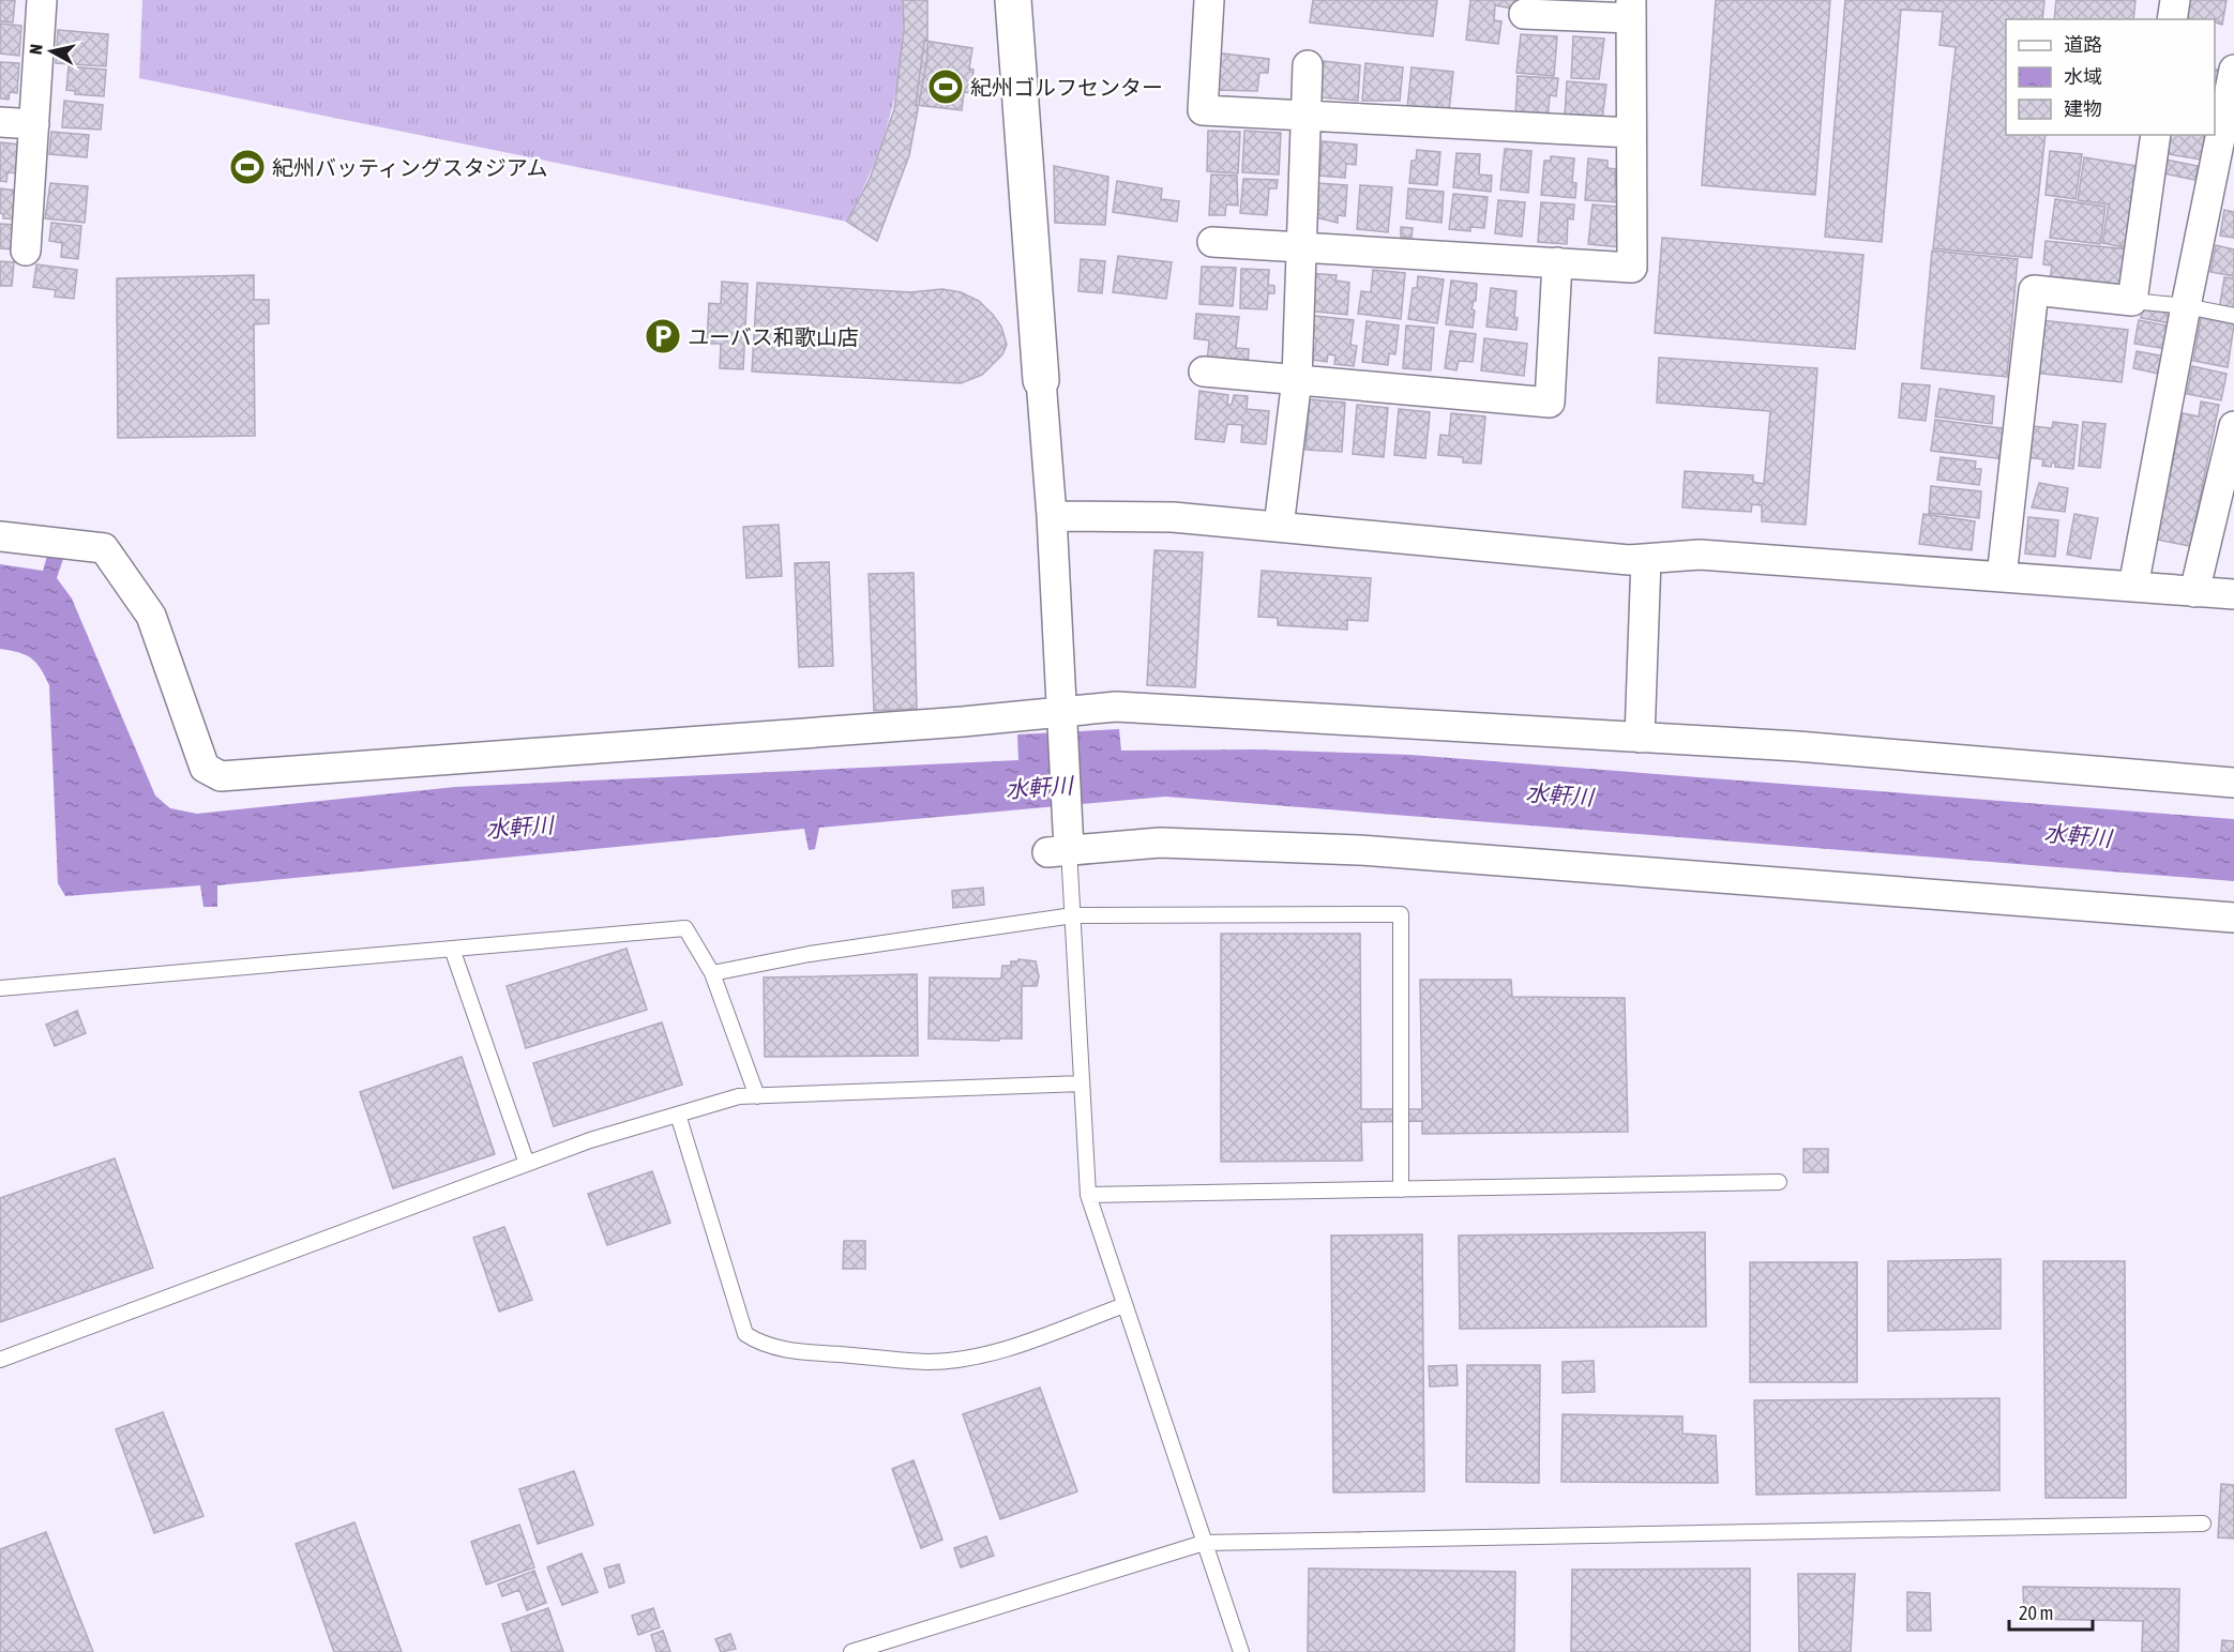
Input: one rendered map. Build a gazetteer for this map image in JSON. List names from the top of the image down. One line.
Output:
{"water":["水軒川"],"places":{"sports":["紀州ゴルフセンター","紀州バッティングスタジアム"],"parking":["ユーバス和歌山店"]},"legend":["道路","水域","建物"],"scale_bar":"20 m","north":"left"}
